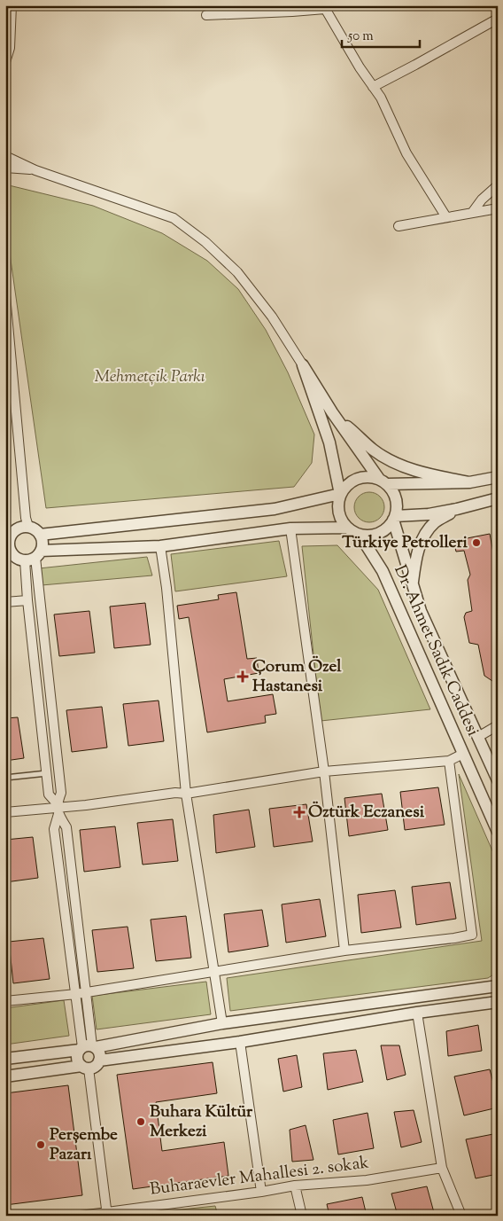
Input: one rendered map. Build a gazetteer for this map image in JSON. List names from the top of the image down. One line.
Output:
{"streets":{"street":["Dr. Ahmet Sadık Caddesi","Buharaevler Mahallesi 2. sokak"]},"parks":["Mehmetçik Parkı"],"places":{"other":["Türkiye Petrolleri","Buhara Kültür Merkezi","Perşembe Pazarı"],"health":["Çorum Özel Hastanesi","Öztürk Eczanesi"]},"scale_bar":"50 m"}
